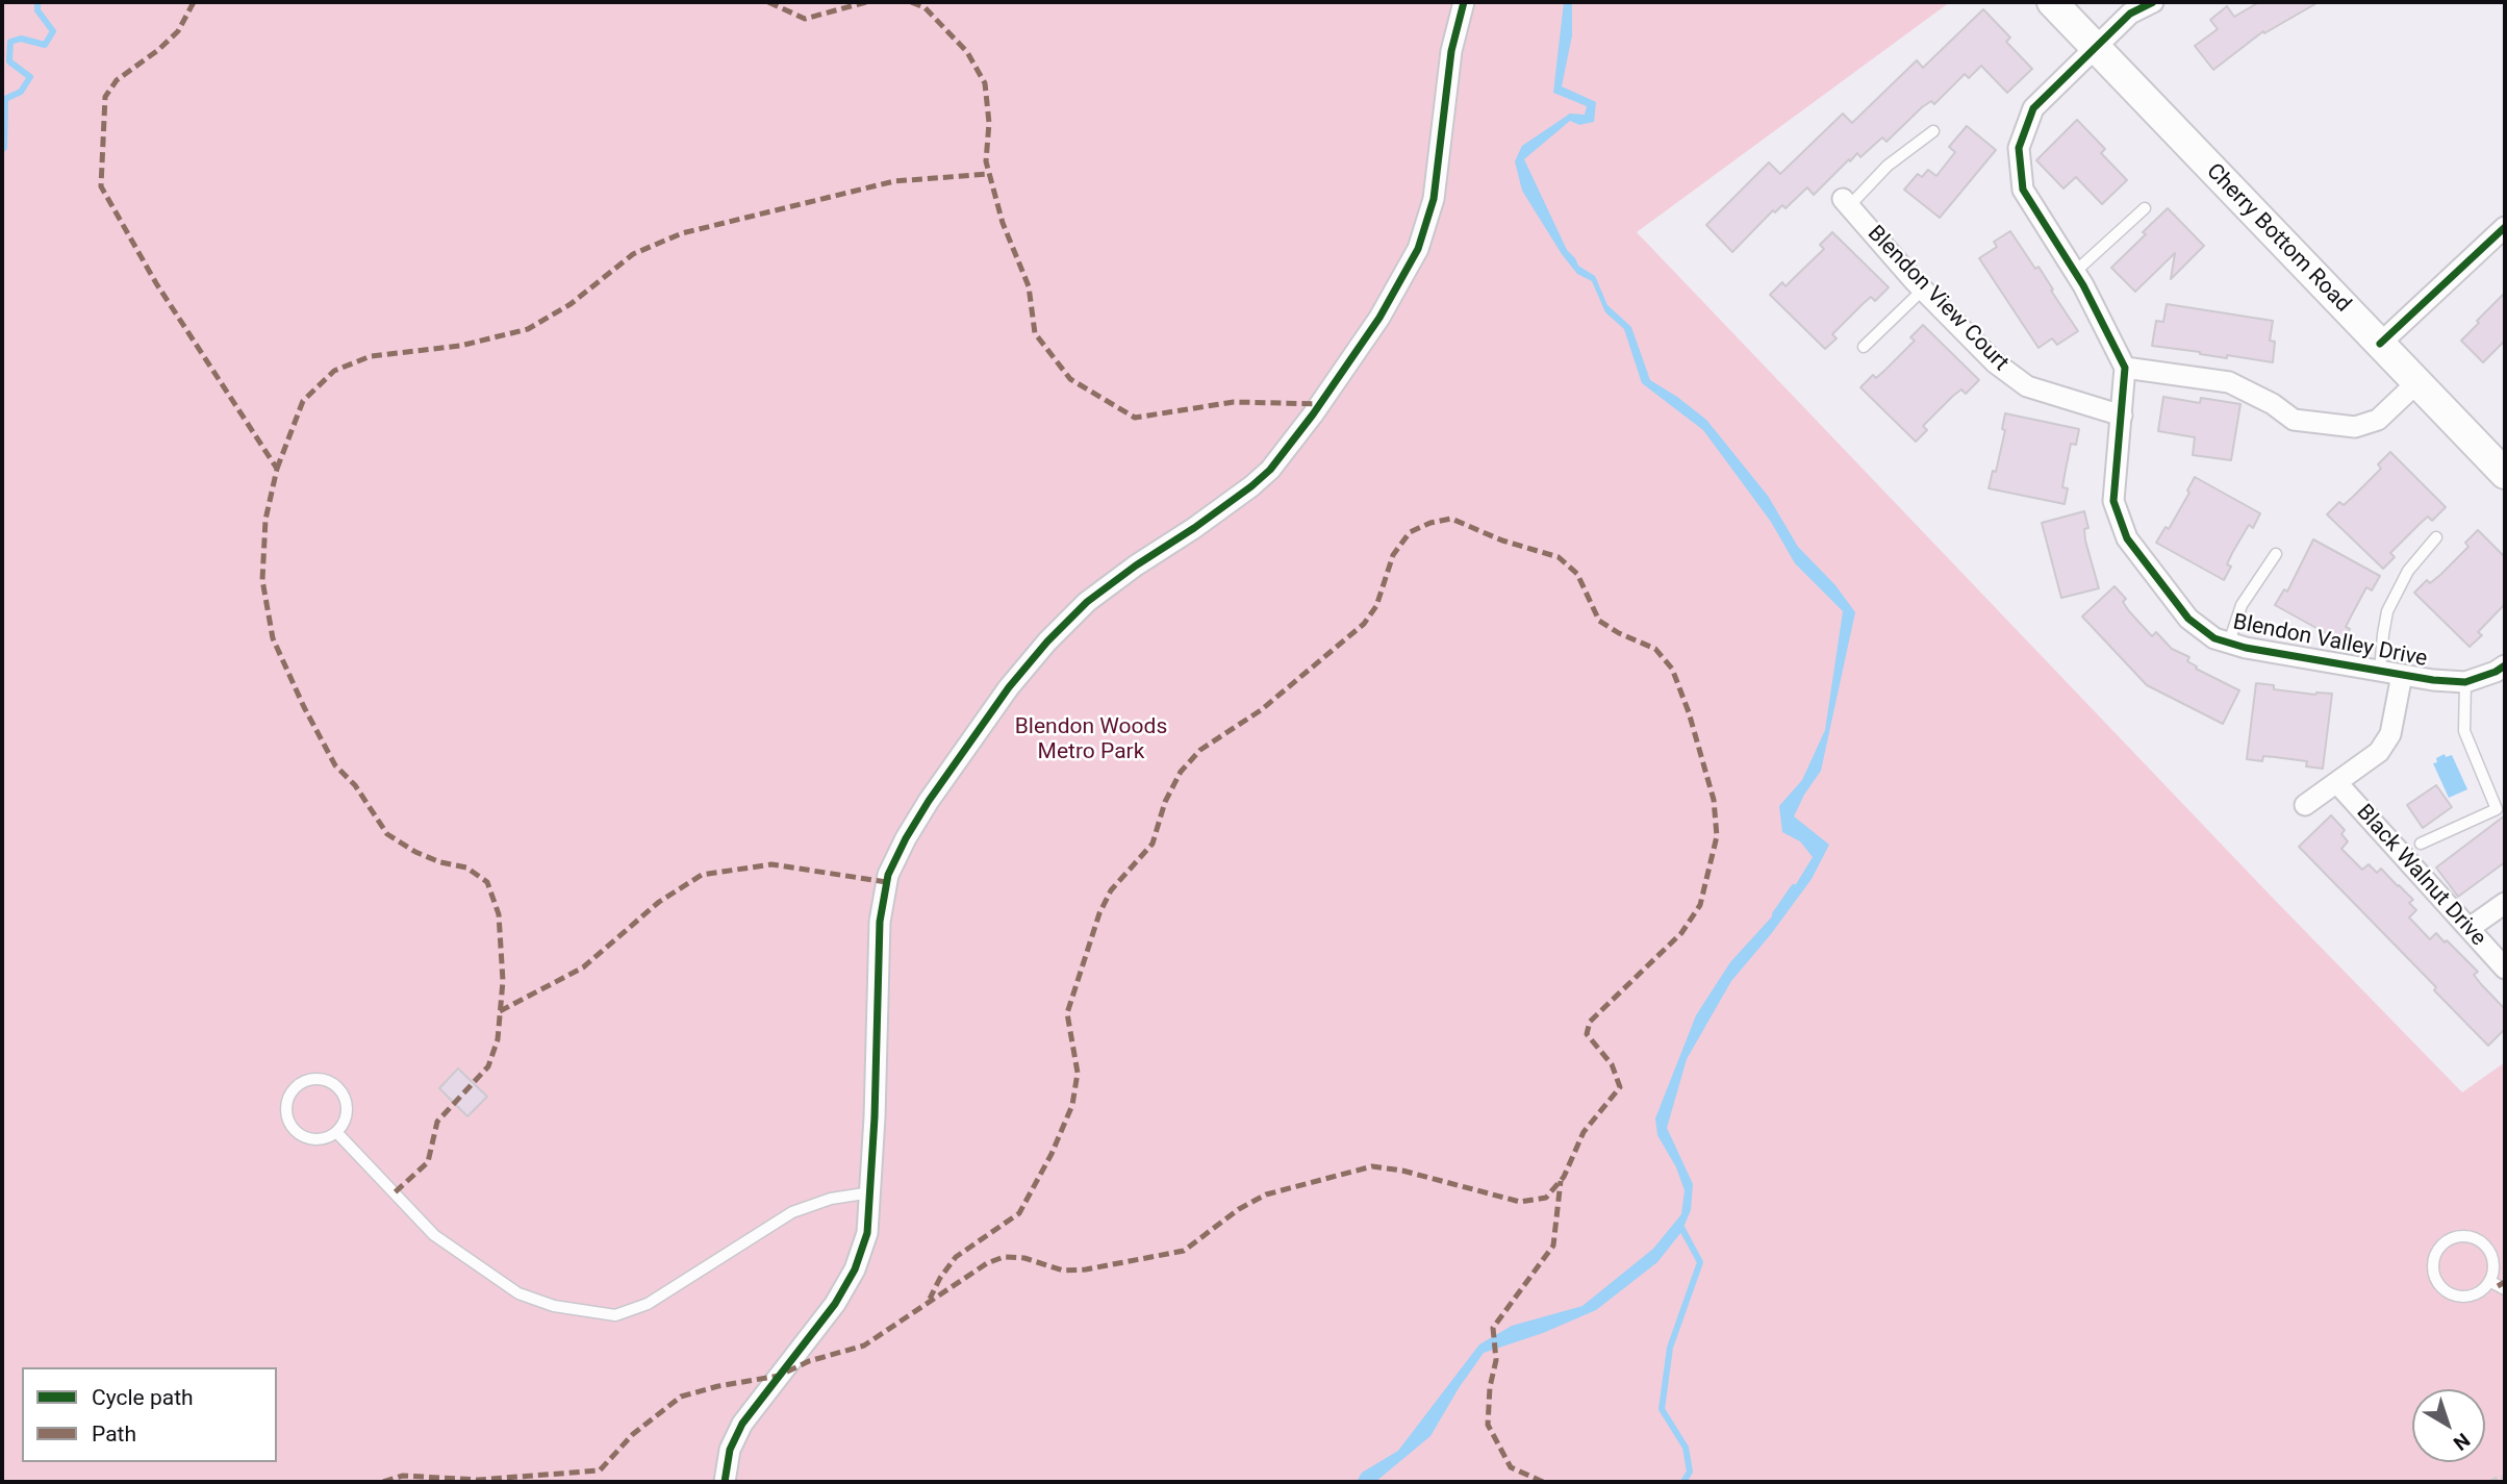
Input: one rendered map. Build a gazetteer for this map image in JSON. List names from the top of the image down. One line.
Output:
{"streets":{"main road":["Cherry Bottom Road"],"street":["Blendon View Court","Blendon Valley Drive","Black Walnut Drive"]},"crossings":[["Blendon View Court","Blendon Valley Drive"]],"parks":["Blendon Woods Metro Park"],"legend":["Cycle path","Path"],"north":"bottom right"}
